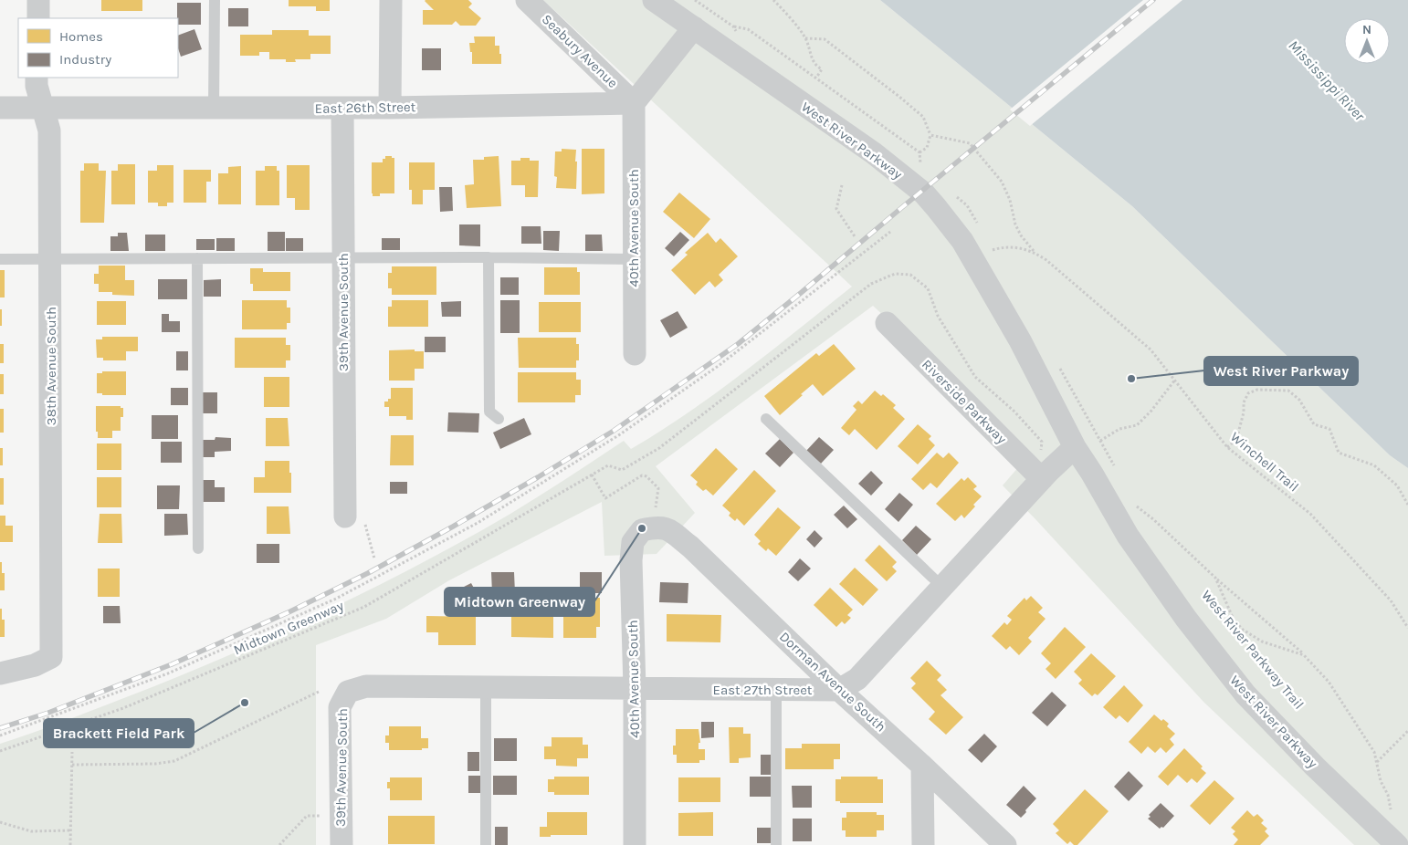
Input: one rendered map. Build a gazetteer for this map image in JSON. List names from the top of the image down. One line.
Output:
{"streets":{"street":["Seabury Avenue","East 26th Street","West River Parkway","40th Avenue South","39th Avenue South","38th Avenue South","Riverside Parkway","Dorman Avenue South","East 27th Street"],"path":["Winchell Trail","Midtown Greenway"]},"crossings":[["Seabury Avenue","East 26th Street"],["Seabury Avenue","40th Avenue South"],["East 26th Street","40th Avenue South"],["East 26th Street","39th Avenue South"],["East 26th Street","38th Avenue South"],["40th Avenue South","Dorman Avenue South"],["40th Avenue South","East 27th Street"],["39th Avenue South","East 27th Street"],["Dorman Avenue South","East 27th Street"]],"water":["Mississippi River"],"places":["West River Parkway","Midtown Greenway","Brackett Field Park"],"legend":["Homes","Industry"],"north":"top"}
